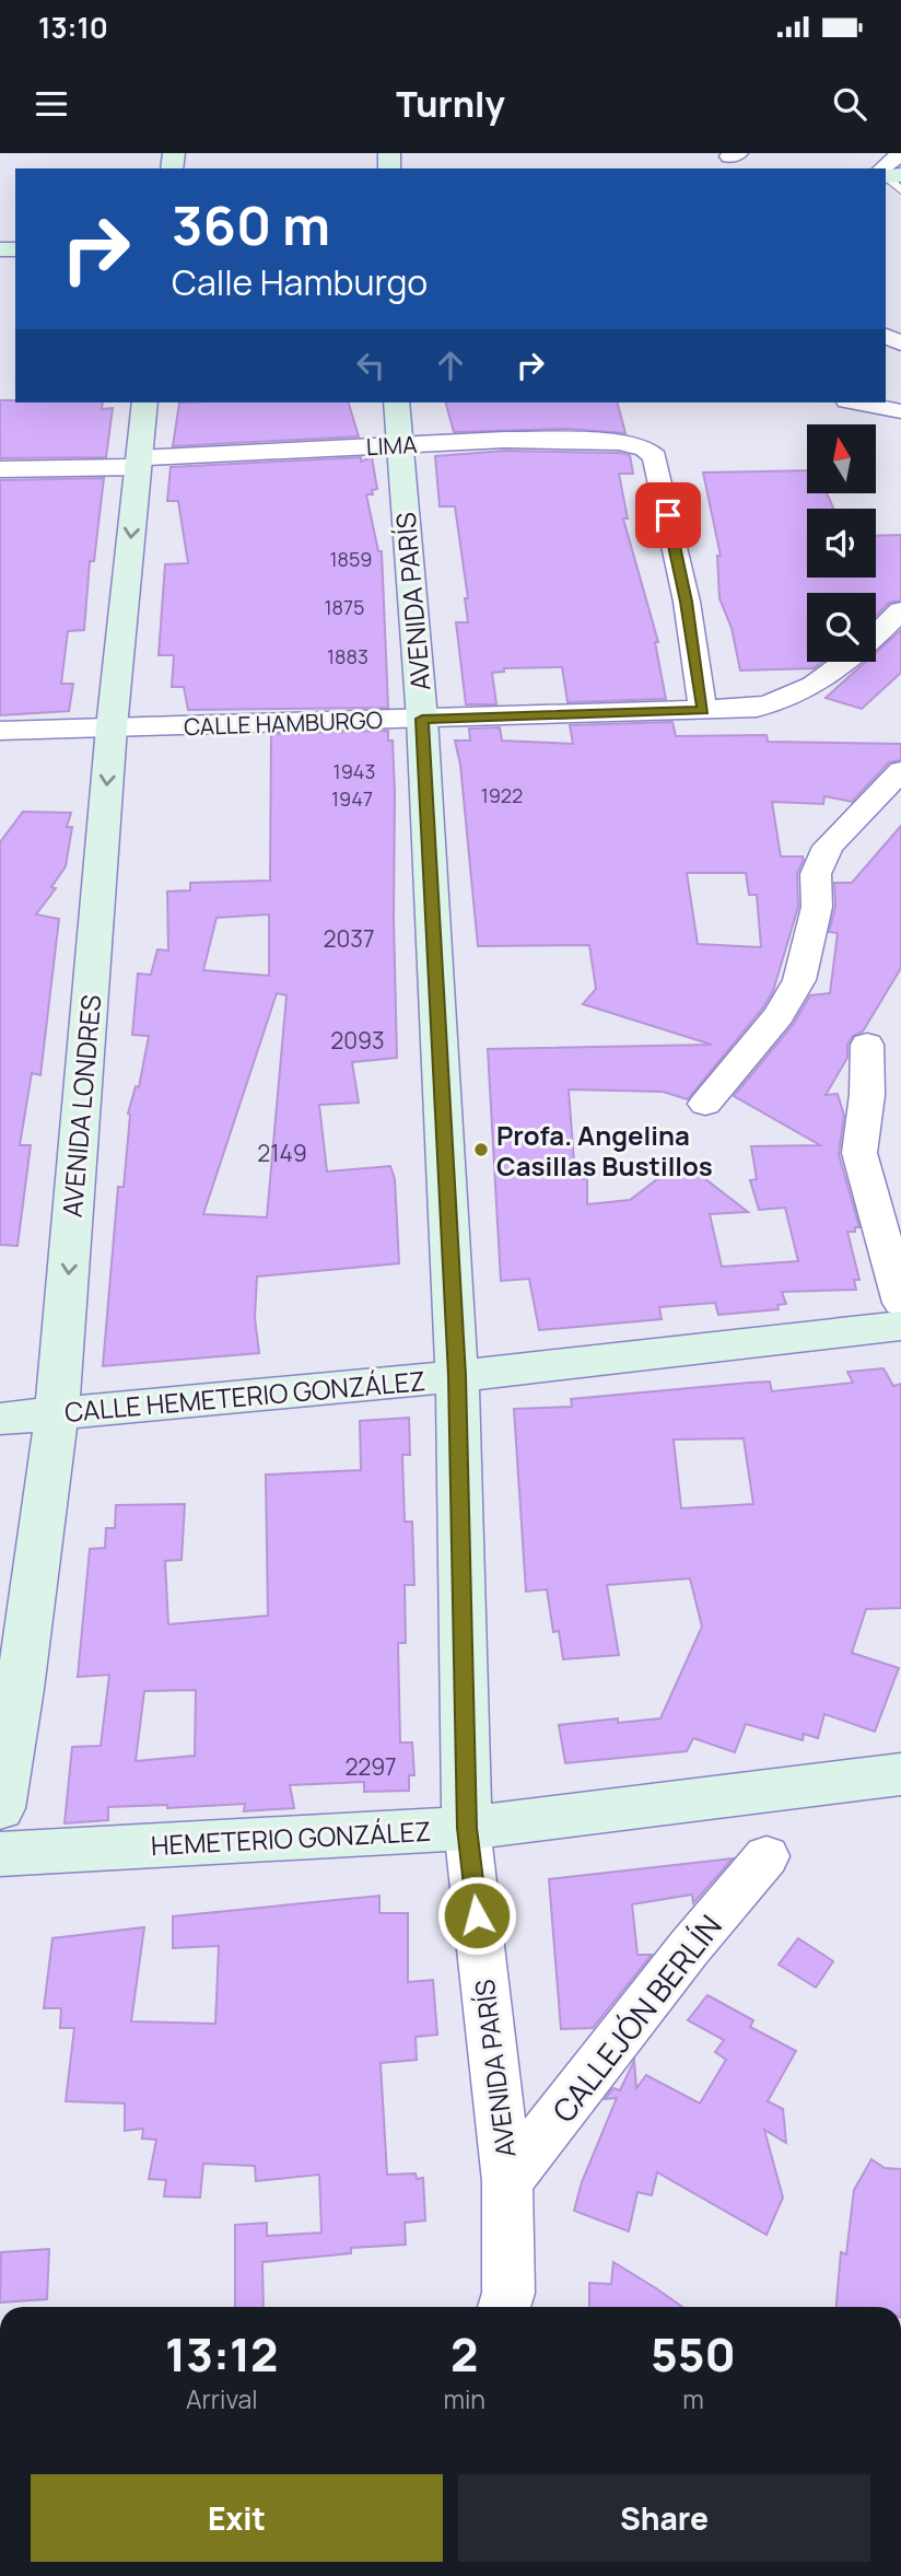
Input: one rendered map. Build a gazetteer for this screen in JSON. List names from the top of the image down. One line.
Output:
{"streets":{"main road":["AVENIDA PARÍS","AVENIDA LONDRES","CALLE HEMETERIO GONZÁLEZ","HEMETERIO GONZÁLEZ"],"street":["LIMA","CALLE HAMBURGO","CALLEJÓN BERLÍN"]},"crossings":[["LIMA","AVENIDA PARÍS"],["LIMA","CALLE HAMBURGO"],["LIMA","AVENIDA LONDRES"],["AVENIDA PARÍS","CALLE HAMBURGO"],["AVENIDA PARÍS","CALLE HEMETERIO GONZÁLEZ"],["AVENIDA PARÍS","HEMETERIO GONZÁLEZ"],["AVENIDA PARÍS","CALLEJÓN BERLÍN"],["CALLE HAMBURGO","AVENIDA LONDRES"],["AVENIDA LONDRES","CALLE HEMETERIO GONZÁLEZ"]],"one_way":["AVENIDA LONDRES"],"places":["Profa. Angelina Casillas Bustillos"],"house_numbers":["1859","1875","1883","1943","1922","1947","2037","2093","2149","2297"],"north":"top","page":{"status":"13:10","header":"Turnly","turn":["360 m","Calle Hamburgo"],"eta":["13:12","Arrival","2","min","550","m"],"buttons":["Exit","Share"]}}
